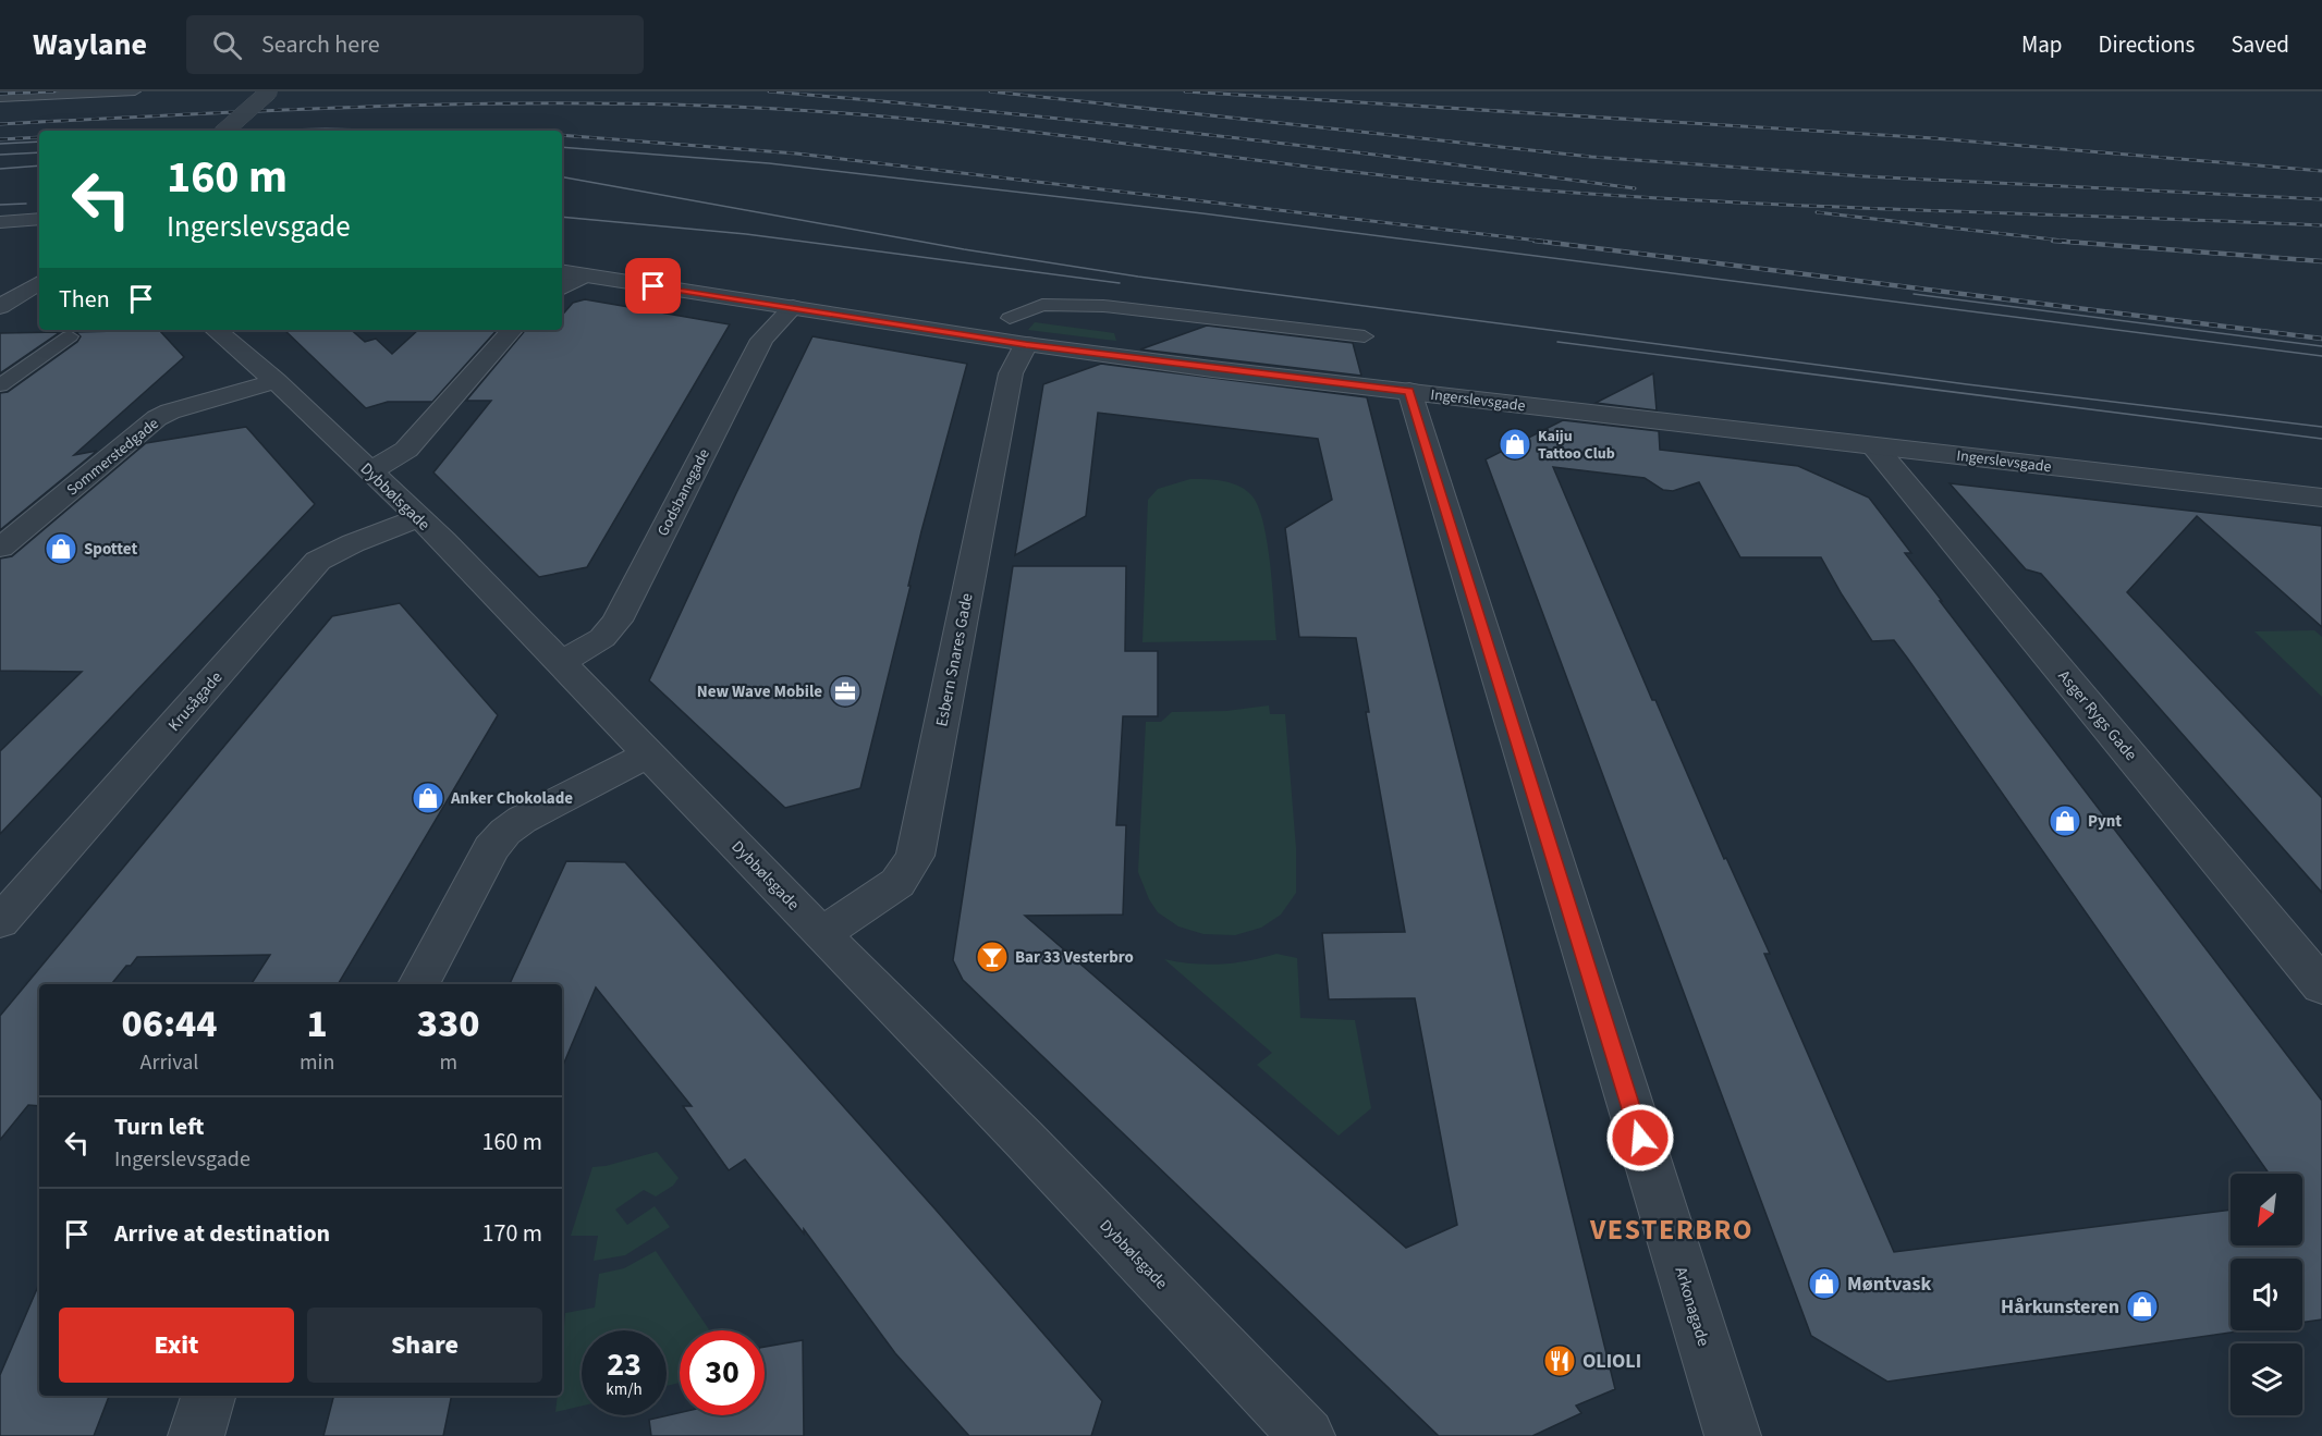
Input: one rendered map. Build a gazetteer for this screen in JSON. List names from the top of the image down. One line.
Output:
{"streets":{"street":["Ingerslevsgade","Sommerstedgade","Godsbanegade","Dybbølsgade","Esbern Snares Gade","Krusågade","Asger Rygs Gade","Arkonagade"]},"crossings":[["Ingerslevsgade","Godsbanegade"],["Ingerslevsgade","Esbern Snares Gade"],["Ingerslevsgade","Asger Rygs Gade"],["Ingerslevsgade","Arkonagade"],["Sommerstedgade","Dybbølsgade"],["Godsbanegade","Dybbølsgade"],["Dybbølsgade","Esbern Snares Gade"],["Dybbølsgade","Krusågade"]],"districts":["VESTERBRO"],"places":{"shop":["Kaiju Tattoo Club","Spottet","Anker Chokolade","Pynt","Møntvask","Hårkunsteren"],"office":["New Wave Mobile"],"bar":["Bar 33 Vesterbro"],"restaurant":["OLIOLI"]},"north":"bottom left","page":{"header":"Waylane","search":"Search here","nav":["Map","Directions","Saved"],"turn":["160 m","Ingerslevsgade"],"then":"Then","eta":["06:44","Arrival","1","min","330","m"],"list":[{"name":"Turn left","note":"Ingerslevsgade","value":"160 m"},{"name":"Arrive at destination","value":"170 m"}],"buttons":["Exit","Share"],"speed":"23 km/h","limit":"30"}}
